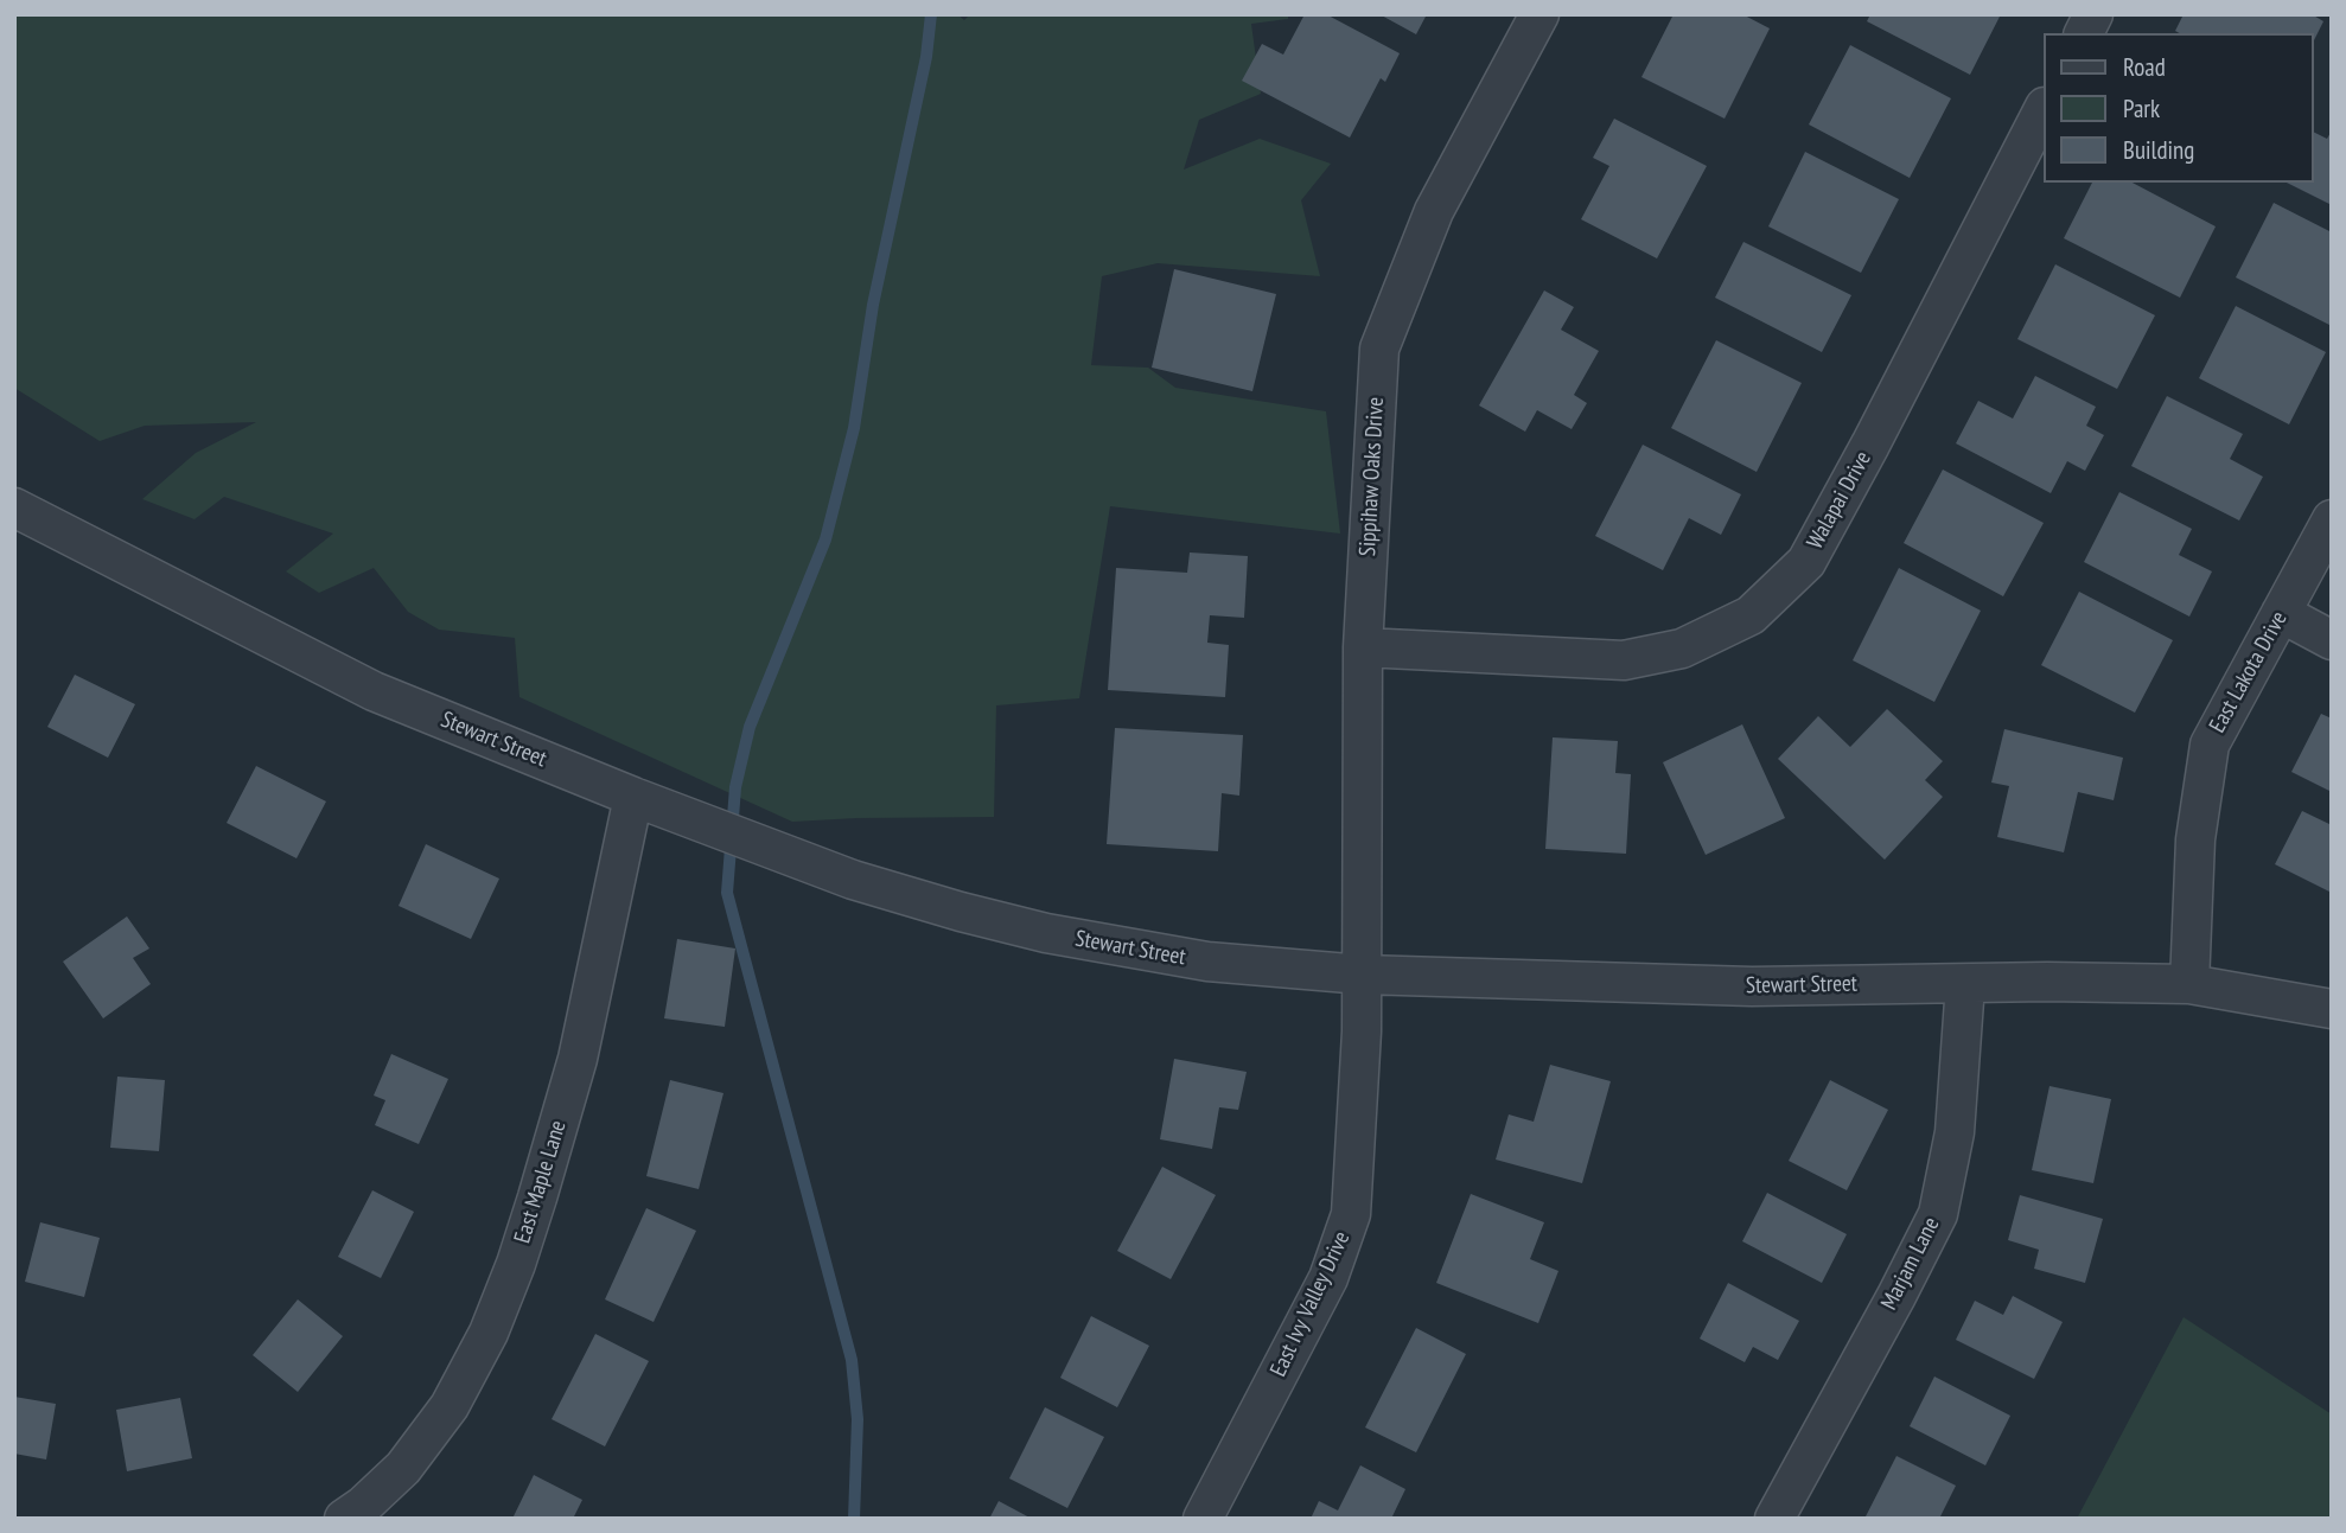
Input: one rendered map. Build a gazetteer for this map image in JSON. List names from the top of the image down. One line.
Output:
{"streets":{"street":["Sippihaw Oaks Drive","Walapai Drive","East Lakota Drive","Stewart Street","East Maple Lane","Marjam Lane","East Ivy Valley Drive"]},"crossings":[["Sippihaw Oaks Drive","Walapai Drive"],["Sippihaw Oaks Drive","Stewart Street"],["Sippihaw Oaks Drive","East Ivy Valley Drive"],["East Lakota Drive","Stewart Street"],["Stewart Street","East Maple Lane"],["Stewart Street","Marjam Lane"],["Stewart Street","East Ivy Valley Drive"]],"legend":["Road","Park","Building"]}
